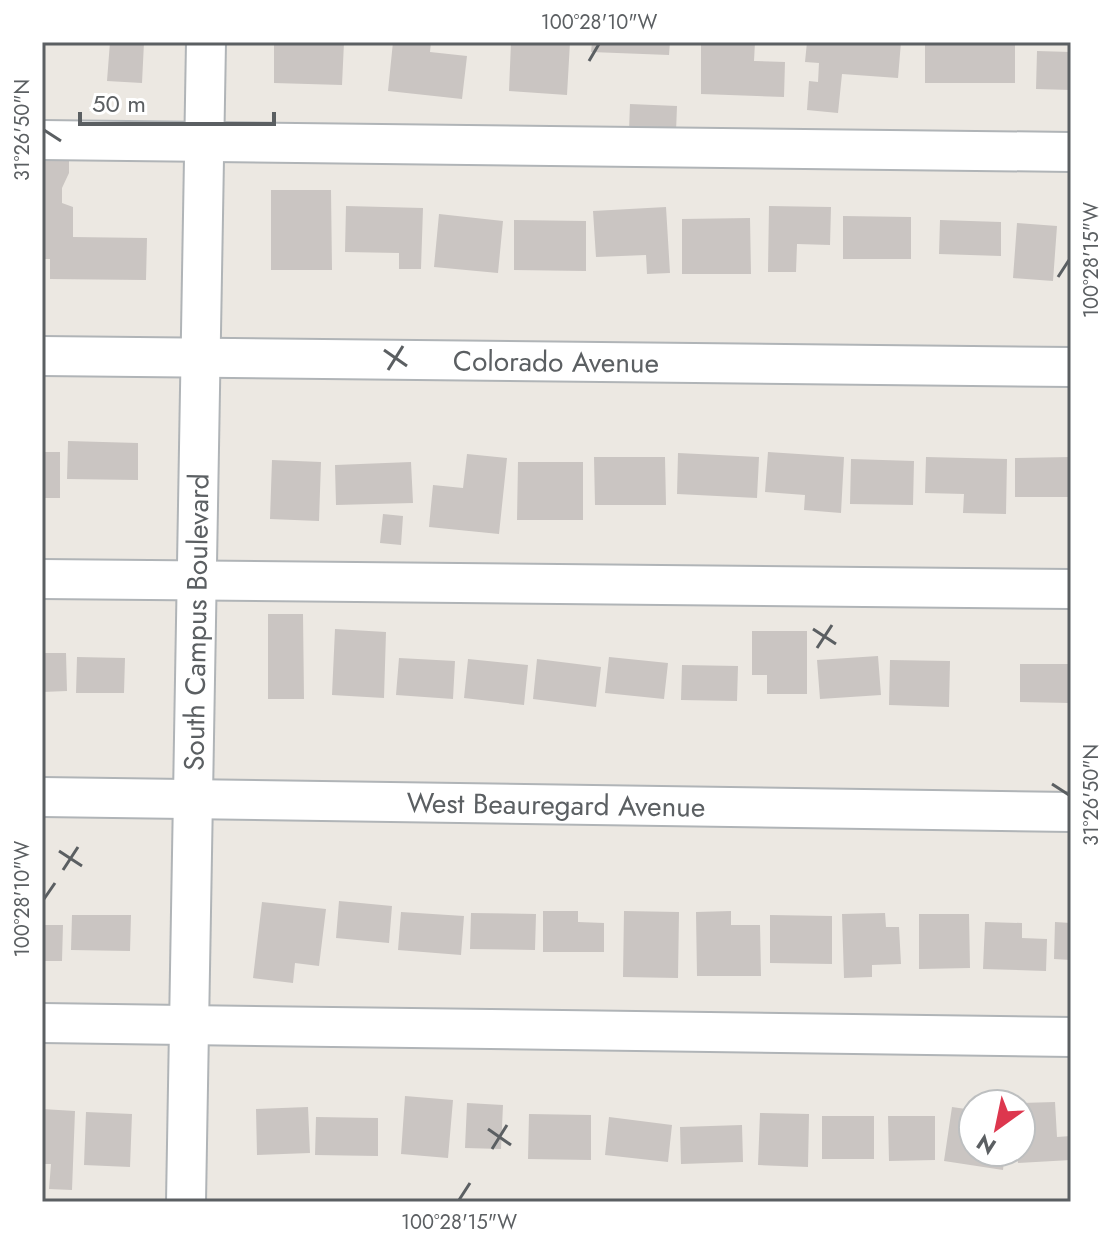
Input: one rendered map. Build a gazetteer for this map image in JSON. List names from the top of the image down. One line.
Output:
{"streets":{"street":["Colorado Avenue","South Campus Boulevard","West Beauregard Avenue"]},"crossings":[["Colorado Avenue","South Campus Boulevard"],["South Campus Boulevard","West Beauregard Avenue"]],"scale_bar":"50 m","north":"bottom left","coordinates":["100°28'10\"W","31°26'50\"N","100°28'15\"W"]}
